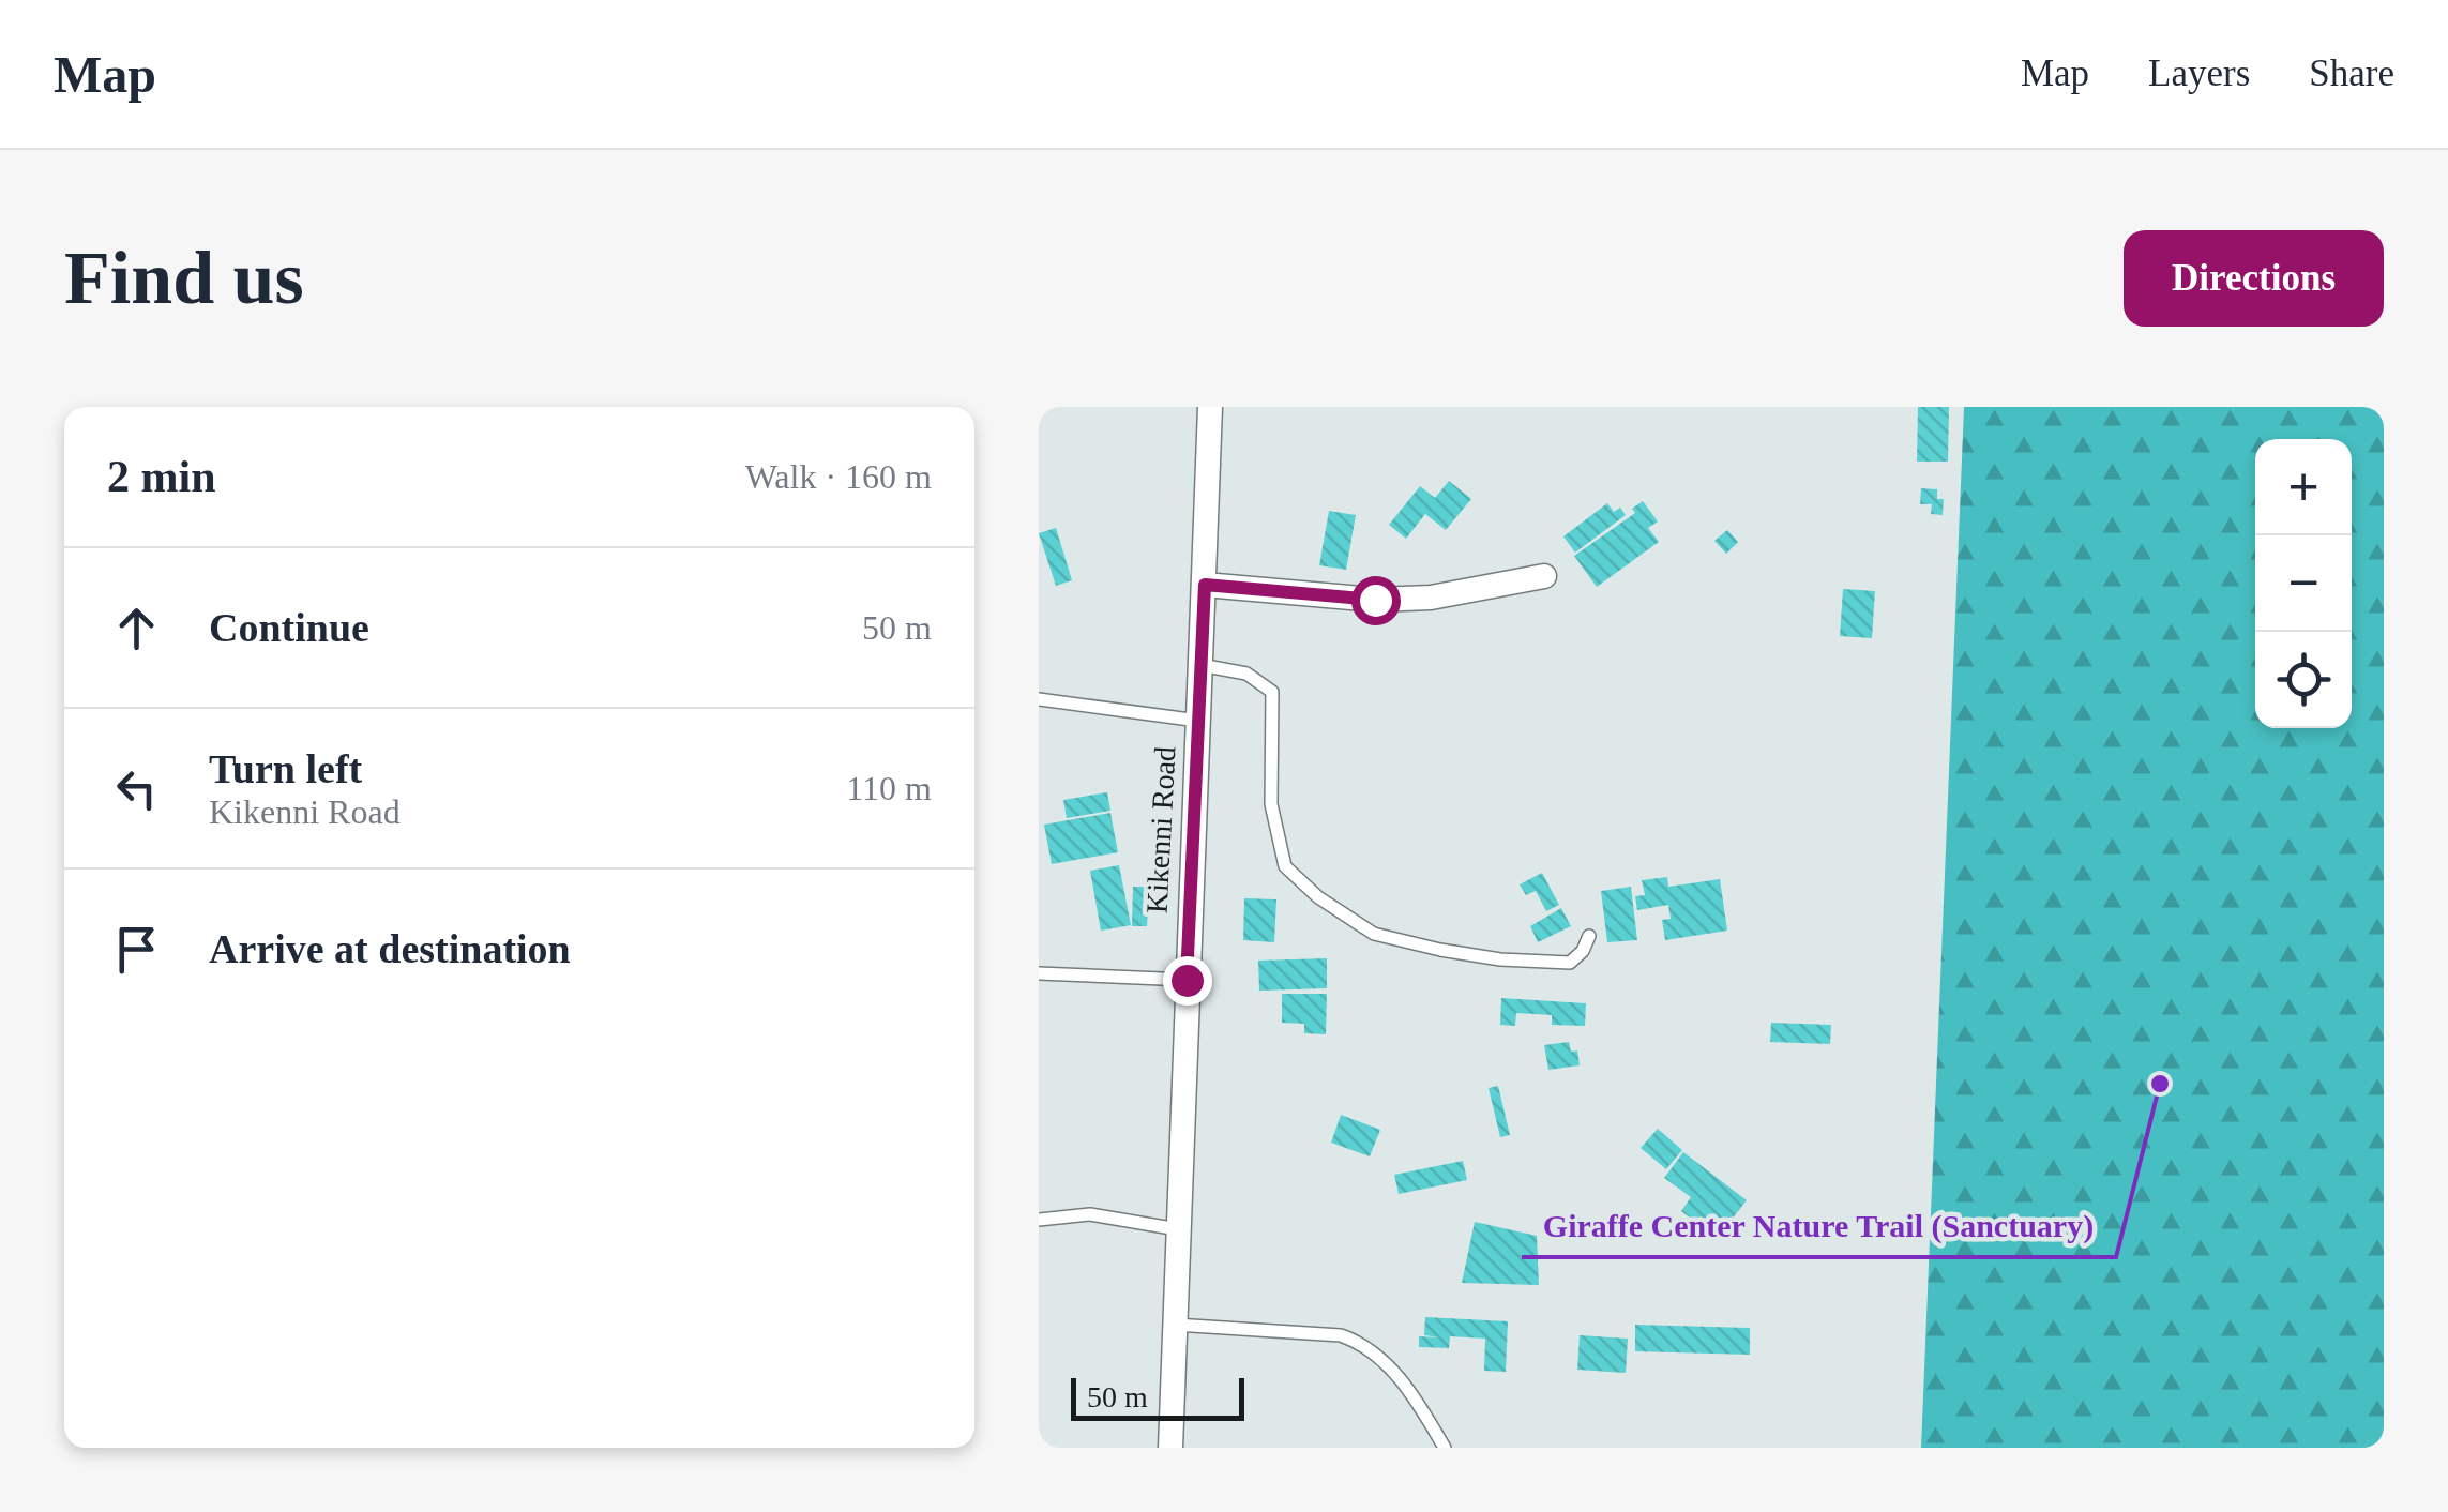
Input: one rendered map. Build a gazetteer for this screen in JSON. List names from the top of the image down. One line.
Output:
{"streets":{"street":["Kikenni Road"]},"places":["Giraffe Center Nature Trail (Sanctuary)"],"scale_bar":"50 m","page":{"header":"Map","nav":["Map","Layers","Share"],"buttons":"Directions","title":"Find us","heading":["2 min","Walk · 160 m"],"map_buttons":["+","−"],"list":[["Continue","50 m"],["Turn left","Kikenni Road","110 m"],"Arrive at destination"],"scale":"50 m"}}
